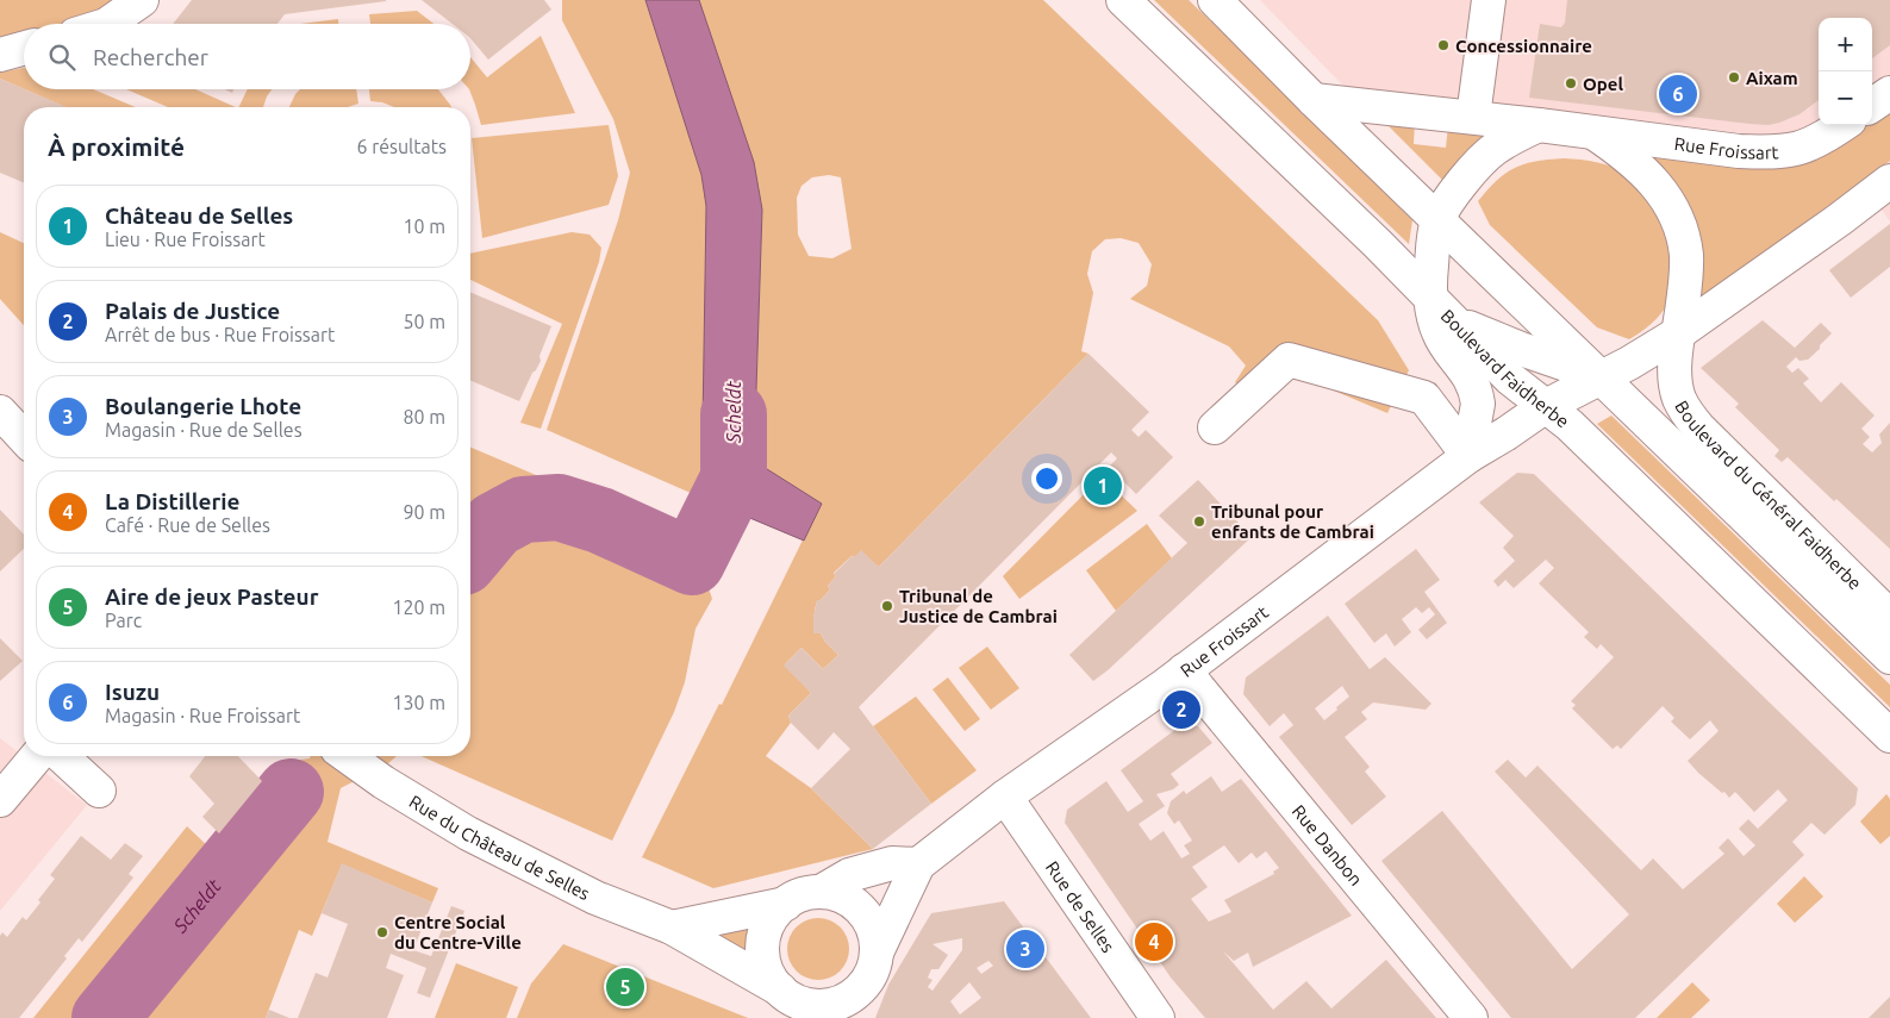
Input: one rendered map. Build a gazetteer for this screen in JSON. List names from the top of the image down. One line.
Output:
{"streets":{"street":["Rue Froissart","Boulevard Faidherbe","Boulevard du Général Faidherbe","Rue Danbon","Rue du Château de Selles","Rue de Selles"]},"crossings":[["Rue Froissart","Boulevard Faidherbe"],["Rue Froissart","Boulevard du Général Faidherbe"],["Rue Froissart","Rue Danbon"],["Rue Froissart","Rue du Château de Selles"],["Rue Froissart","Rue de Selles"]],"water":["Scheldt"],"places":["Concessionnaire","Aixam","Opel","Tribunal pour enfants de Cambrai","Tribunal de Justice de Cambrai","Centre Social du Centre-Ville"],"page":{"map_buttons":["+","−"],"search":"Rechercher","pins":["6","1","2","4","3","5"],"heading":["À proximité","6 résultats"],"list":[{"mark":"1","name":"Château de Selles","note":"Lieu · Rue Froissart","value":"10 m"},{"mark":"2","name":"Palais de Justice","note":"Arrêt de bus · Rue Froissart","value":"50 m"},{"mark":"3","name":"Boulangerie Lhote","note":"Magasin · Rue de Selles","value":"80 m"},{"mark":"4","name":"La Distillerie","note":"Café · Rue de Selles","value":"90 m"},{"mark":"5","name":"Aire de jeux Pasteur","note":"Parc","value":"120 m"},{"mark":"6","name":"Isuzu","note":"Magasin · Rue Froissart","value":"130 m"}]}}
